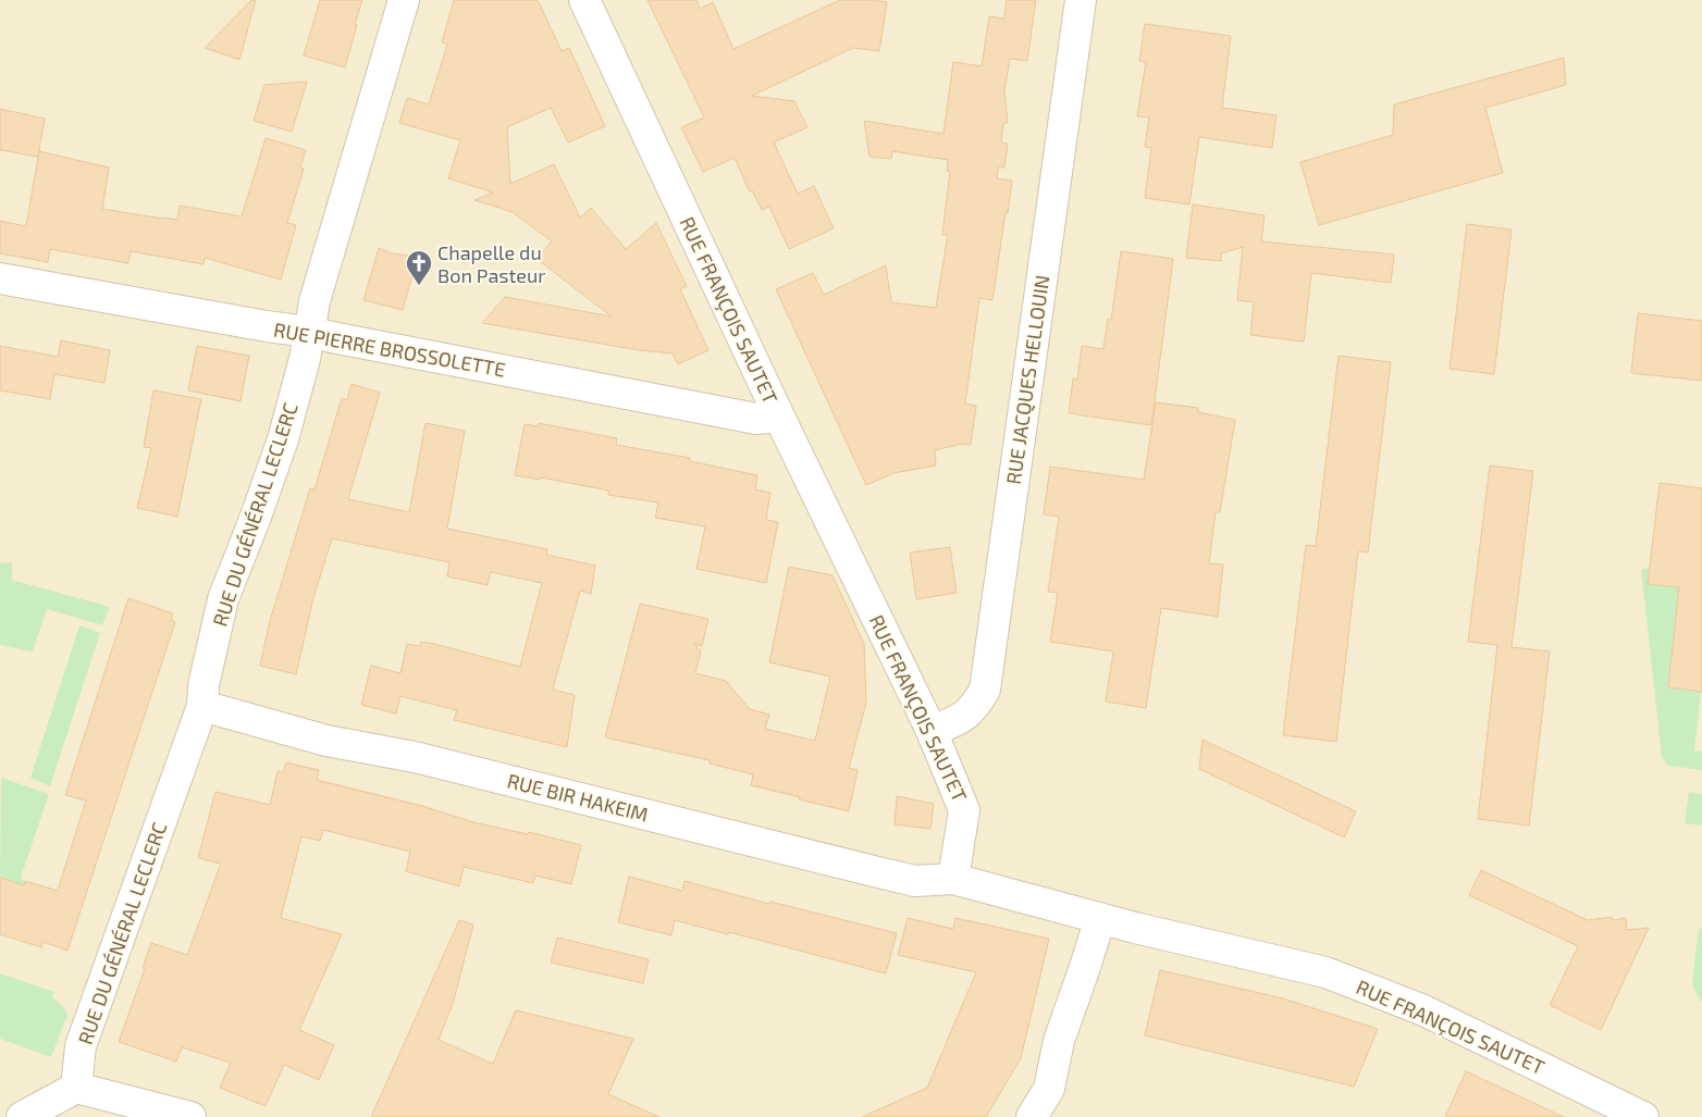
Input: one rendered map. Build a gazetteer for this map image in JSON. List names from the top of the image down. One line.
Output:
{"streets":{"street":["RUE FRANÇOIS SAUTET","RUE PIERRE BROSSOLETTE","RUE JACQUES HELLOUIN","RUE DU GÉNÉRAL LECLERC","RUE BIR HAKEIM"]},"crossings":[["RUE FRANÇOIS SAUTET","RUE PIERRE BROSSOLETTE"],["RUE FRANÇOIS SAUTET","RUE JACQUES HELLOUIN"],["RUE FRANÇOIS SAUTET","RUE BIR HAKEIM"],["RUE PIERRE BROSSOLETTE","RUE DU GÉNÉRAL LECLERC"],["RUE DU GÉNÉRAL LECLERC","RUE BIR HAKEIM"]],"places":{"church":["Chapelle du Bon Pasteur"]}}
